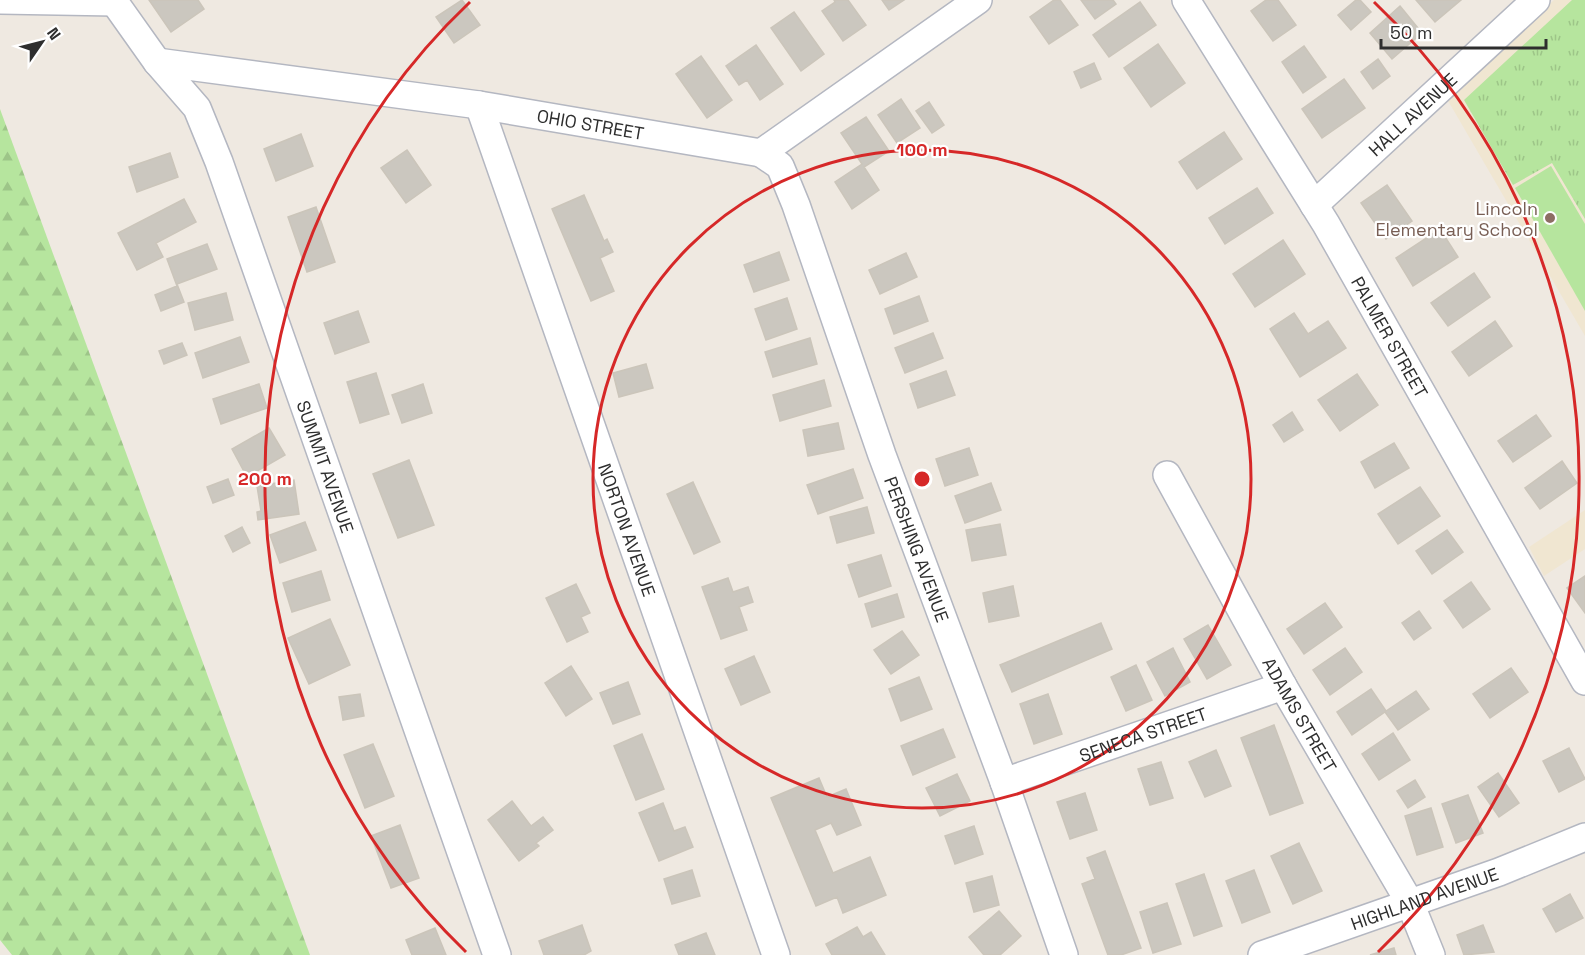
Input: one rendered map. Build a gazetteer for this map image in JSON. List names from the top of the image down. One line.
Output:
{"streets":{"street":["HALL AVENUE","OHIO STREET","PALMER STREET","SUMMIT AVENUE","NORTON AVENUE","PERSHING AVENUE","ADAMS STREET","SENECA STREET","HIGHLAND AVENUE"]},"crossings":[["HALL AVENUE","PALMER STREET"],["OHIO STREET","SUMMIT AVENUE"],["OHIO STREET","NORTON AVENUE"],["OHIO STREET","PERSHING AVENUE"],["PERSHING AVENUE","SENECA STREET"],["ADAMS STREET","SENECA STREET"],["ADAMS STREET","HIGHLAND AVENUE"]],"places":["Lincoln Elementary School"],"scale_bar":"50 m","north":"top right","rings":["100 m","200 m"]}
